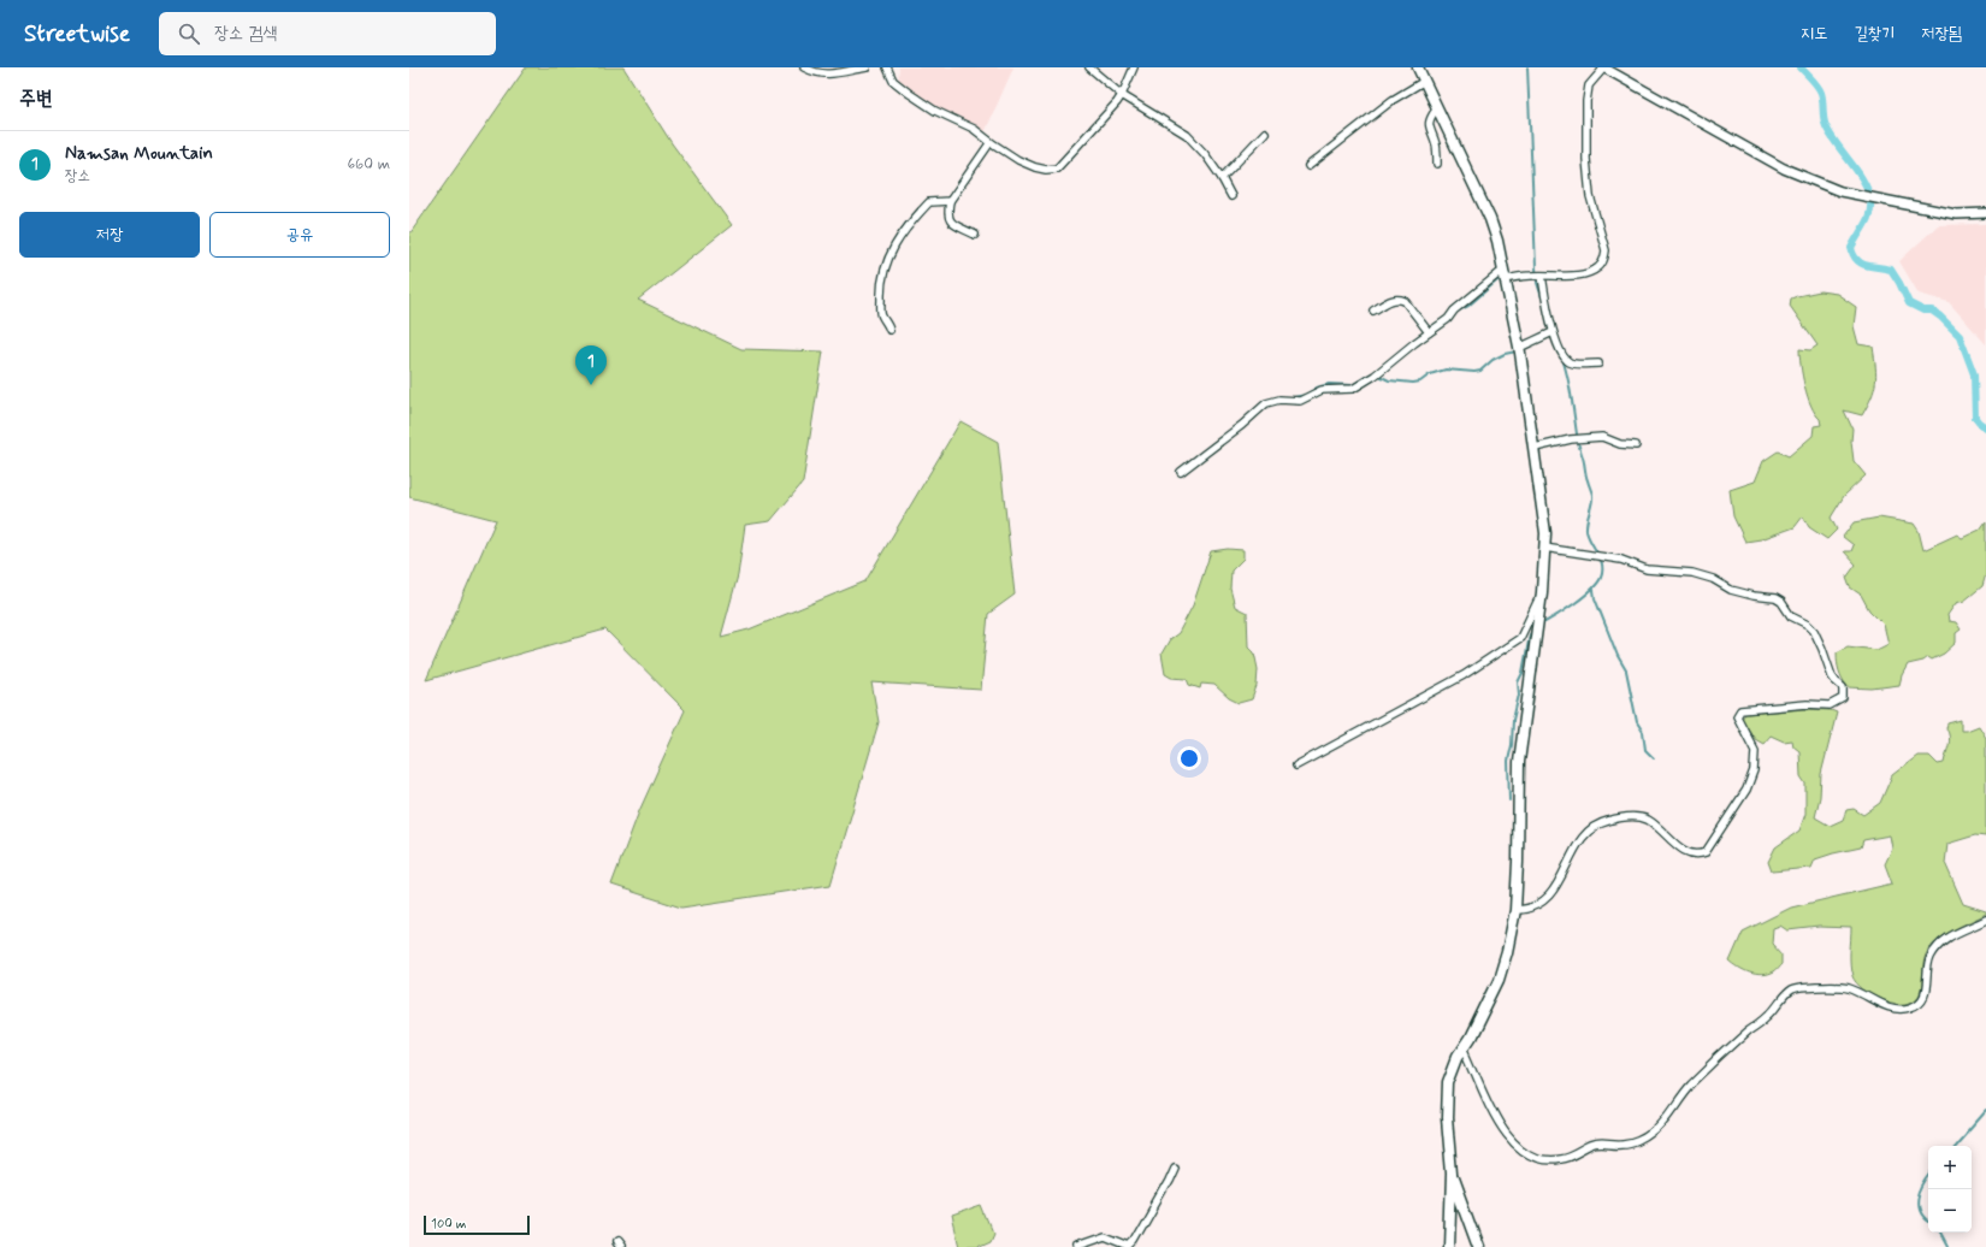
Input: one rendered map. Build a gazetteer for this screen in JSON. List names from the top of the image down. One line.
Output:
{"scale_bar":"100 m","page":{"header":"Streetwise","search":"장소 검색","nav":["지도","길찾기","저장됨"],"heading":"주변","list":[{"mark":"1","name":"Namsan Mountain","note":"장소","value":"660 m"}],"buttons":["저장","공유"],"pins":"1","map_buttons":["+","−"],"scale":"100 m"}}
